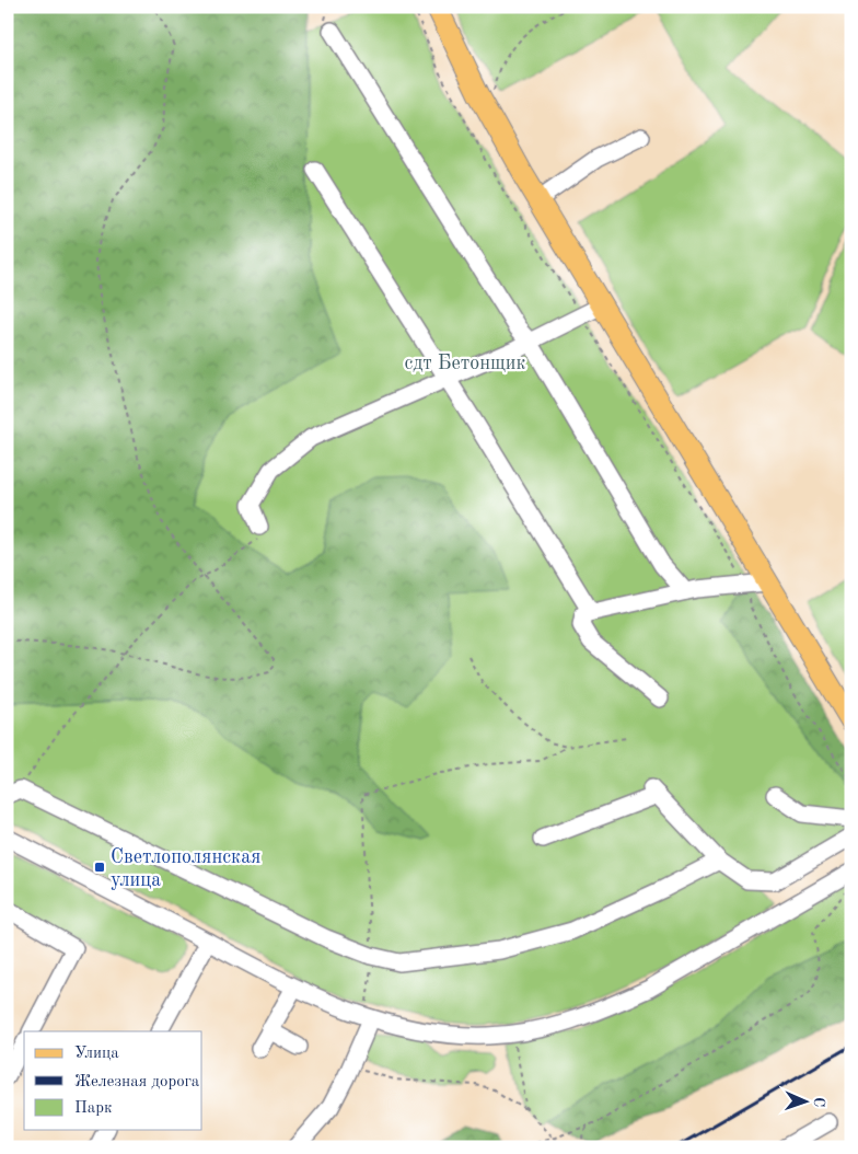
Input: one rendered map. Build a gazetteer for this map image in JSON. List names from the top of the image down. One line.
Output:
{"parks":["сдт Бетонщик"],"places":{"transit":["Светлополянская улица"]},"legend":["Улица","Железная дорога","Парк"],"north":"right"}
